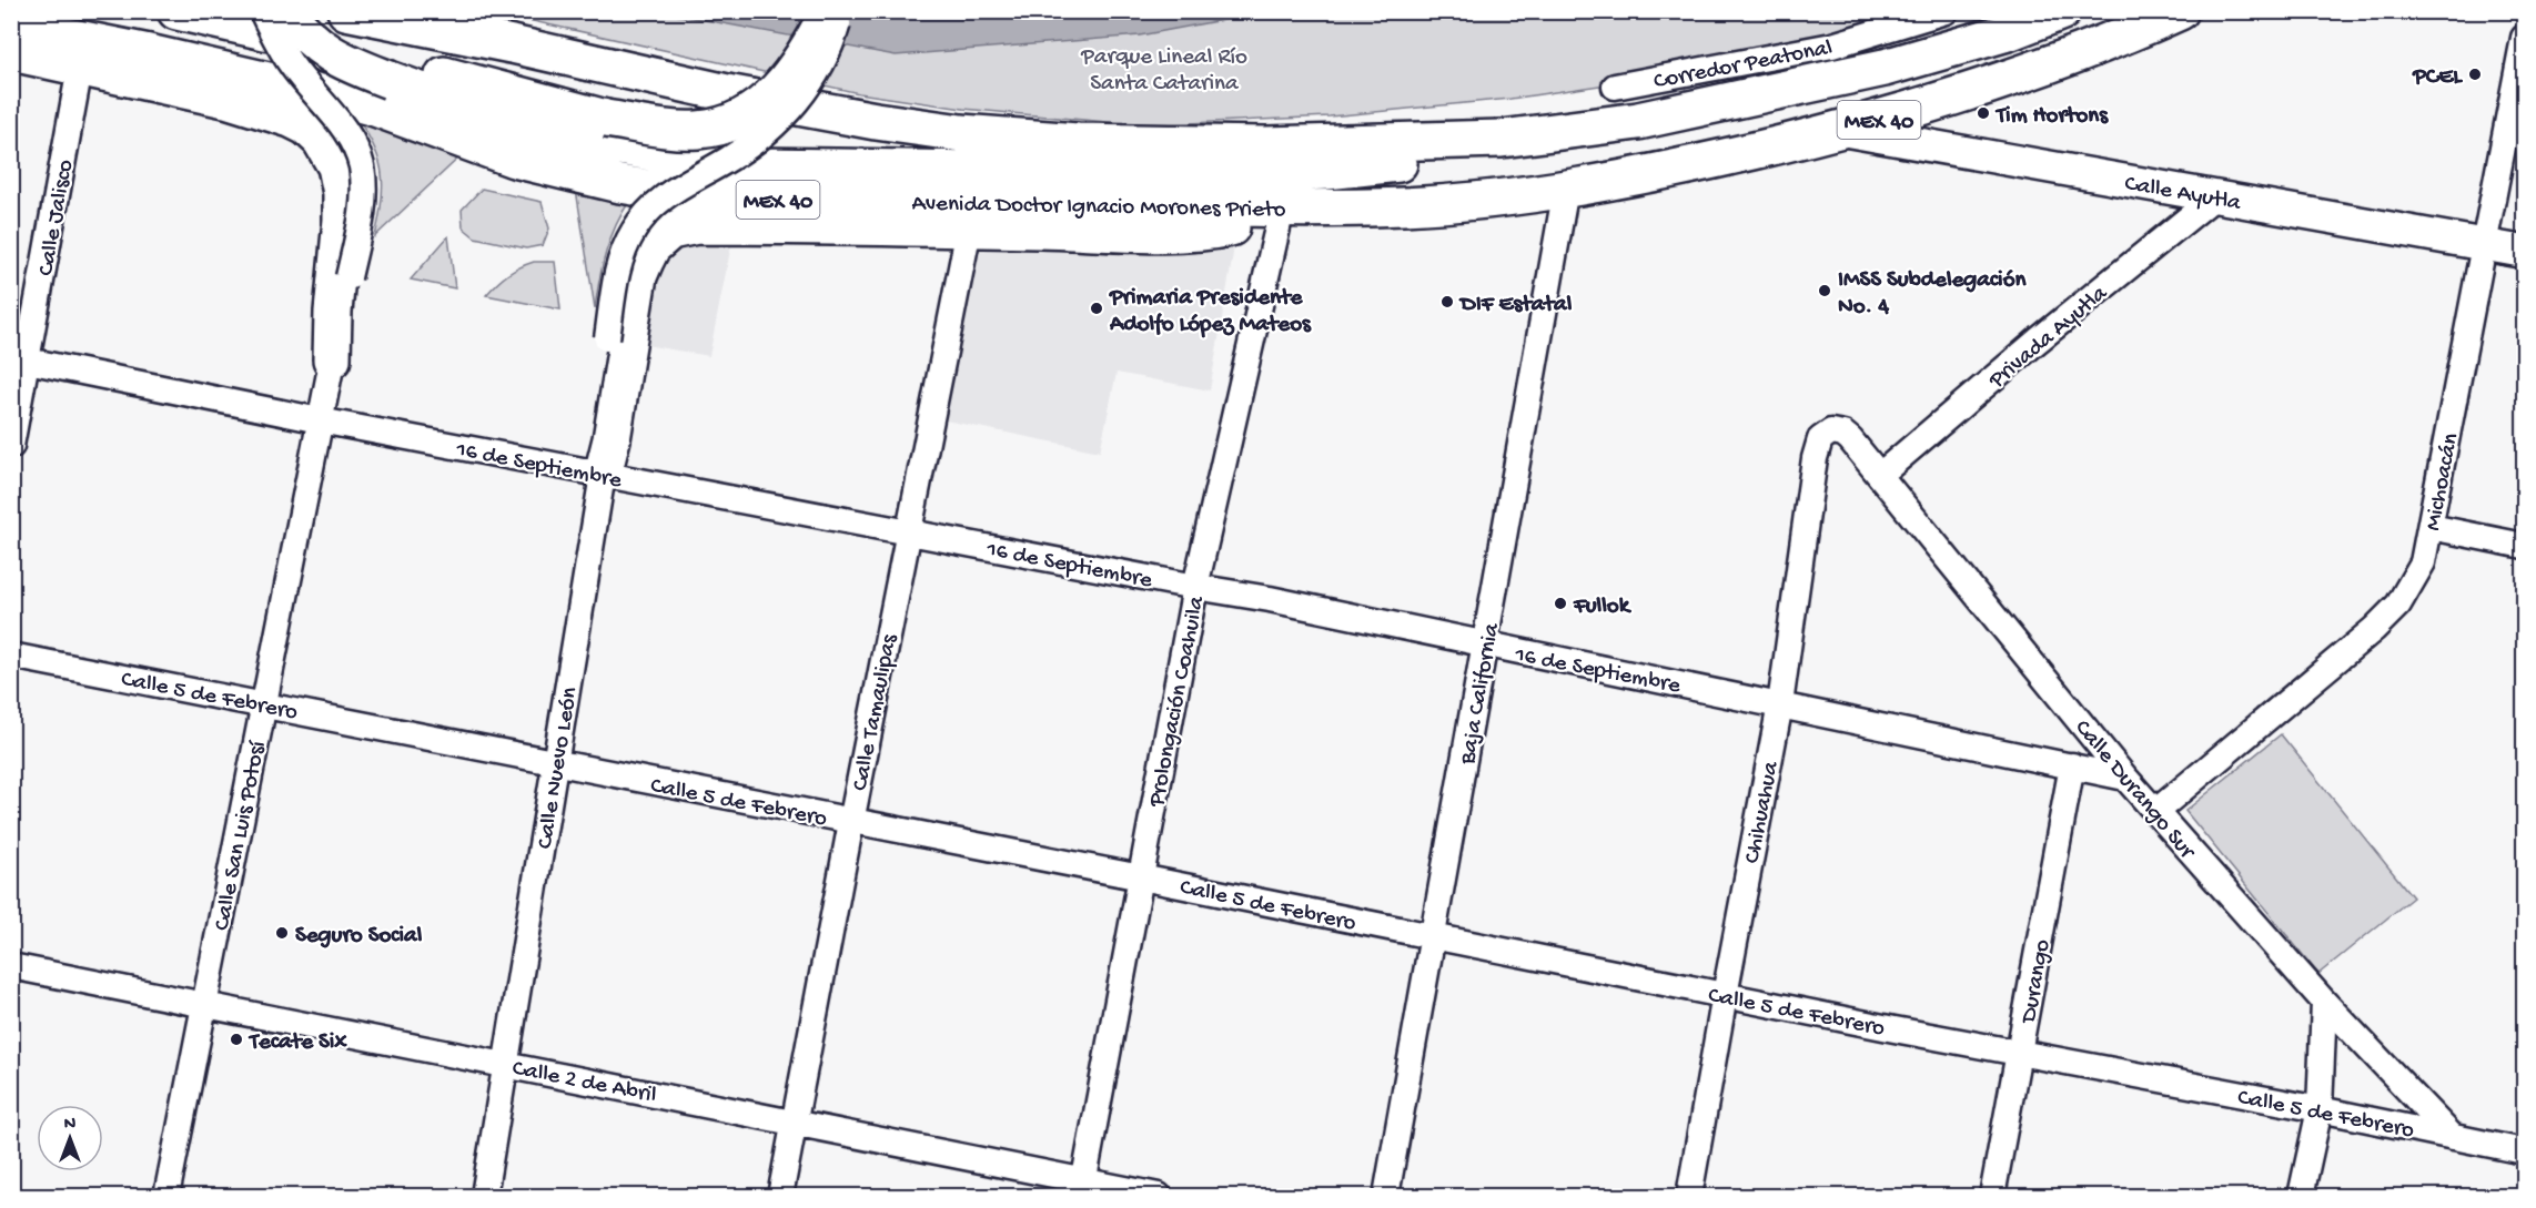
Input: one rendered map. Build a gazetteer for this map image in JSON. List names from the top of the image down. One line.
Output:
{"streets":{"highway":["MEX 40","Avenida Doctor Ignacio Morones Prieto"],"main road":["Calle Ayutla"],"street":["Corredor Peatonal","Calle Jalisco","Privada Ayutla","16 de Septiembre","Michoacán","Calle 5 de Febrero","Baja California","Prolongación Coahuila","Calle Tamaulipas","Calle Nuevo León","Calle Durango Sur","Chihuahua","Calle San Luis Potosí","Durango","Calle 2 de Abril"]},"crossings":[["Calle Ayutla","Avenida Doctor Ignacio Morones Prieto"],["Calle Ayutla","Privada Ayutla"],["Calle Ayutla","Michoacán"],["Avenida Doctor Ignacio Morones Prieto","Baja California"],["Avenida Doctor Ignacio Morones Prieto","Prolongación Coahuila"],["Calle Jalisco","16 de Septiembre"],["Privada Ayutla","Calle Durango Sur"],["16 de Septiembre","Baja California"],["16 de Septiembre","Prolongación Coahuila"],["16 de Septiembre","Calle Tamaulipas"],["16 de Septiembre","Calle Nuevo León"],["16 de Septiembre","Calle Durango Sur"],["16 de Septiembre","Chihuahua"],["16 de Septiembre","Calle San Luis Potosí"],["16 de Septiembre","Durango"],["Michoacán","Calle Durango Sur"],["Calle 5 de Febrero","Baja California"],["Calle 5 de Febrero","Prolongación Coahuila"],["Calle 5 de Febrero","Calle Tamaulipas"],["Calle 5 de Febrero","Calle Nuevo León"],["Calle 5 de Febrero","Calle Durango Sur"],["Calle 5 de Febrero","Chihuahua"],["Calle 5 de Febrero","Calle San Luis Potosí"],["Calle 5 de Febrero","Durango"],["Prolongación Coahuila","Calle 2 de Abril"],["Calle Tamaulipas","Calle 2 de Abril"],["Calle Nuevo León","Calle 2 de Abril"],["Calle Durango Sur","Chihuahua"],["Calle San Luis Potosí","Calle 2 de Abril"]],"parks":["Parque Lineal Río Santa Catarina"],"places":["PCEL","Tim Hortons","IMSS Subdelegación No. 4","DIF Estatal","Primaria Presidente Adolfo López Mateos","Fullok","Seguro Social","Tecate Six"],"north":"top"}
